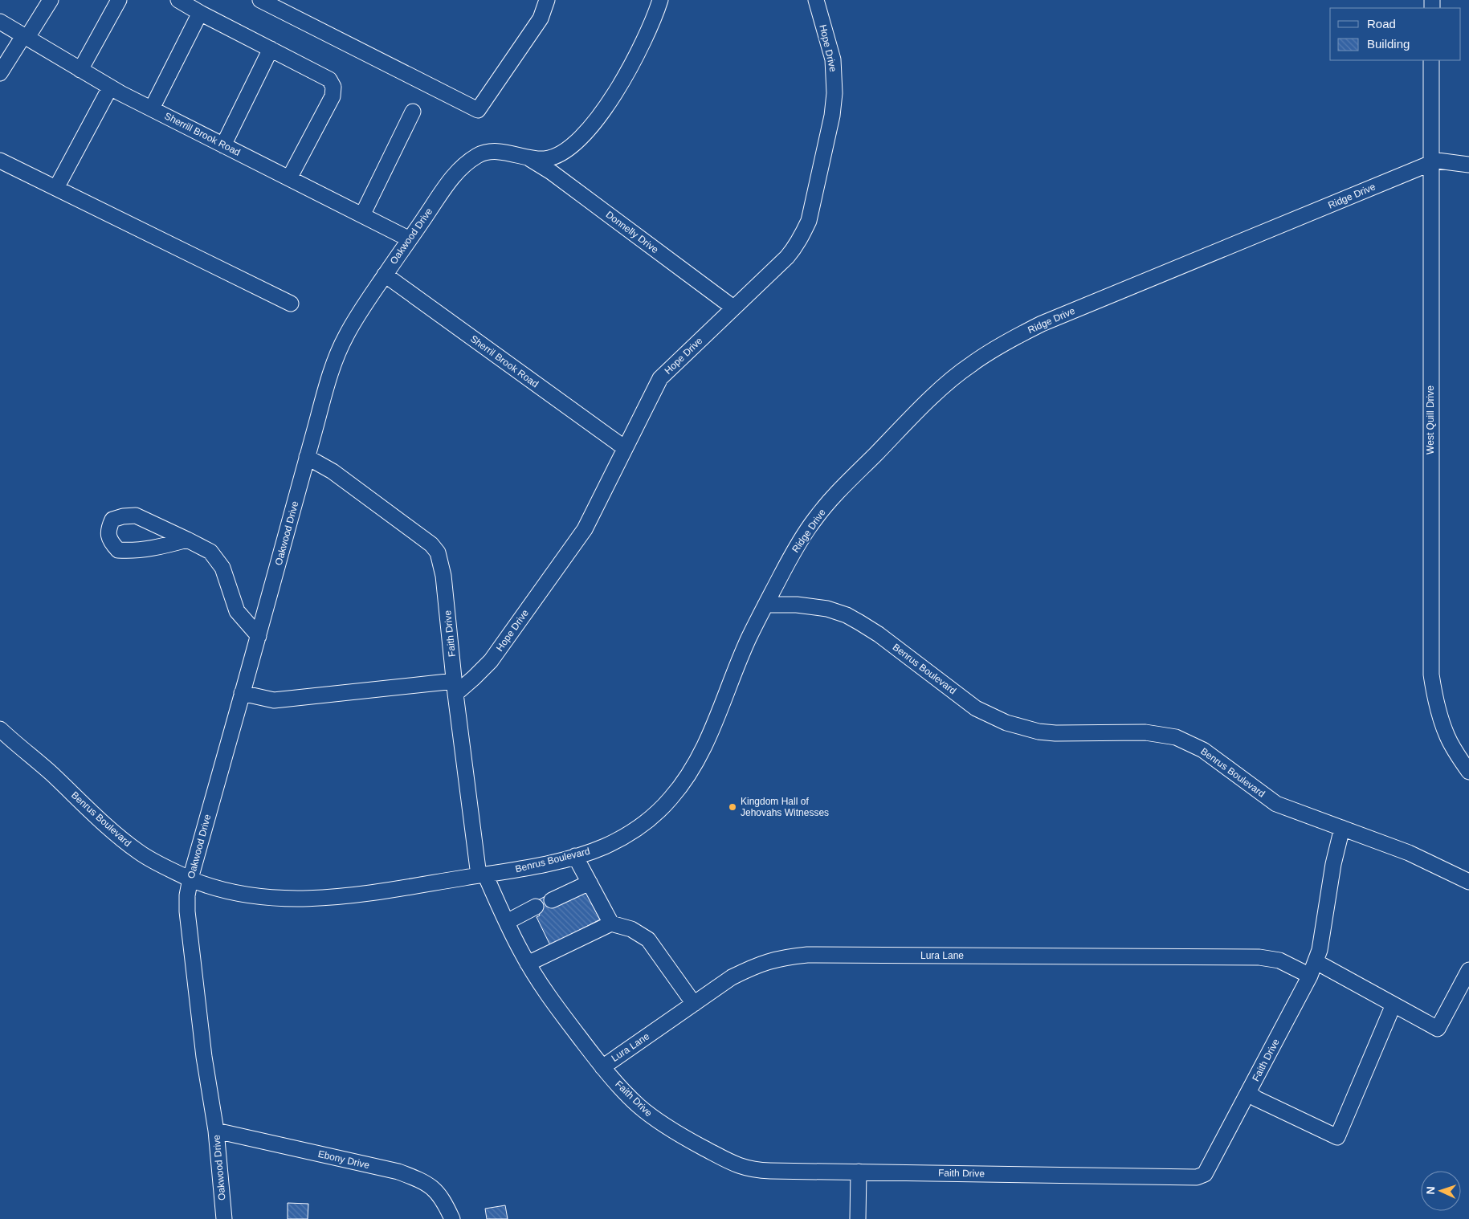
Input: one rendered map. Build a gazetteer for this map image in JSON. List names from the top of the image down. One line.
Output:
{"streets":{"street":["Hope Drive","Sherrill Brook Road","Ridge Drive","Donnelly Drive","Oakwood Drive","Sherril Brook Road","West Quill Drive","Faith Drive","Benrus Boulevard","Lura Lane","Ebony Drive"]},"crossings":[["Hope Drive","Donnelly Drive"],["Hope Drive","Sherril Brook Road"],["Hope Drive","Faith Drive"],["Sherrill Brook Road","Oakwood Drive"],["Ridge Drive","West Quill Drive"],["Ridge Drive","Benrus Boulevard"],["Donnelly Drive","Oakwood Drive"],["Oakwood Drive","Sherril Brook Road"],["Oakwood Drive","Faith Drive"],["Oakwood Drive","Benrus Boulevard"],["Oakwood Drive","Ebony Drive"],["Faith Drive","Benrus Boulevard"],["Faith Drive","Lura Lane"]],"places":["Kingdom Hall of Jehovahs Witnesses"],"legend":["Road","Building"],"north":"left"}
